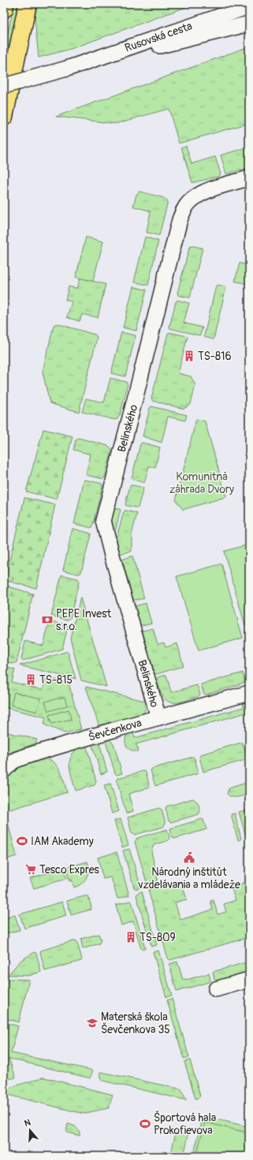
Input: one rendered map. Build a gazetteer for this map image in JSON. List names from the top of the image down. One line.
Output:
{"streets":{"street":["Rusovská cesta","Belinského","Ševčenkova"]},"crossings":[["Belinského","Ševčenkova"]],"parks":["Komunitná záhrada Dvory"],"places":{"building":["TS-816","TS-815","TS-809"],"bank":["PEPE Invest s.r.o."],"sports":["IAM Akademy","Športová hala Prokofievova"],"public building":["Národný inštitút vzdelávania a mládeže"],"supermarket":["Tesco Expres"],"school or university":["Materská škola Ševčenkova 35"]},"north":"top"}
